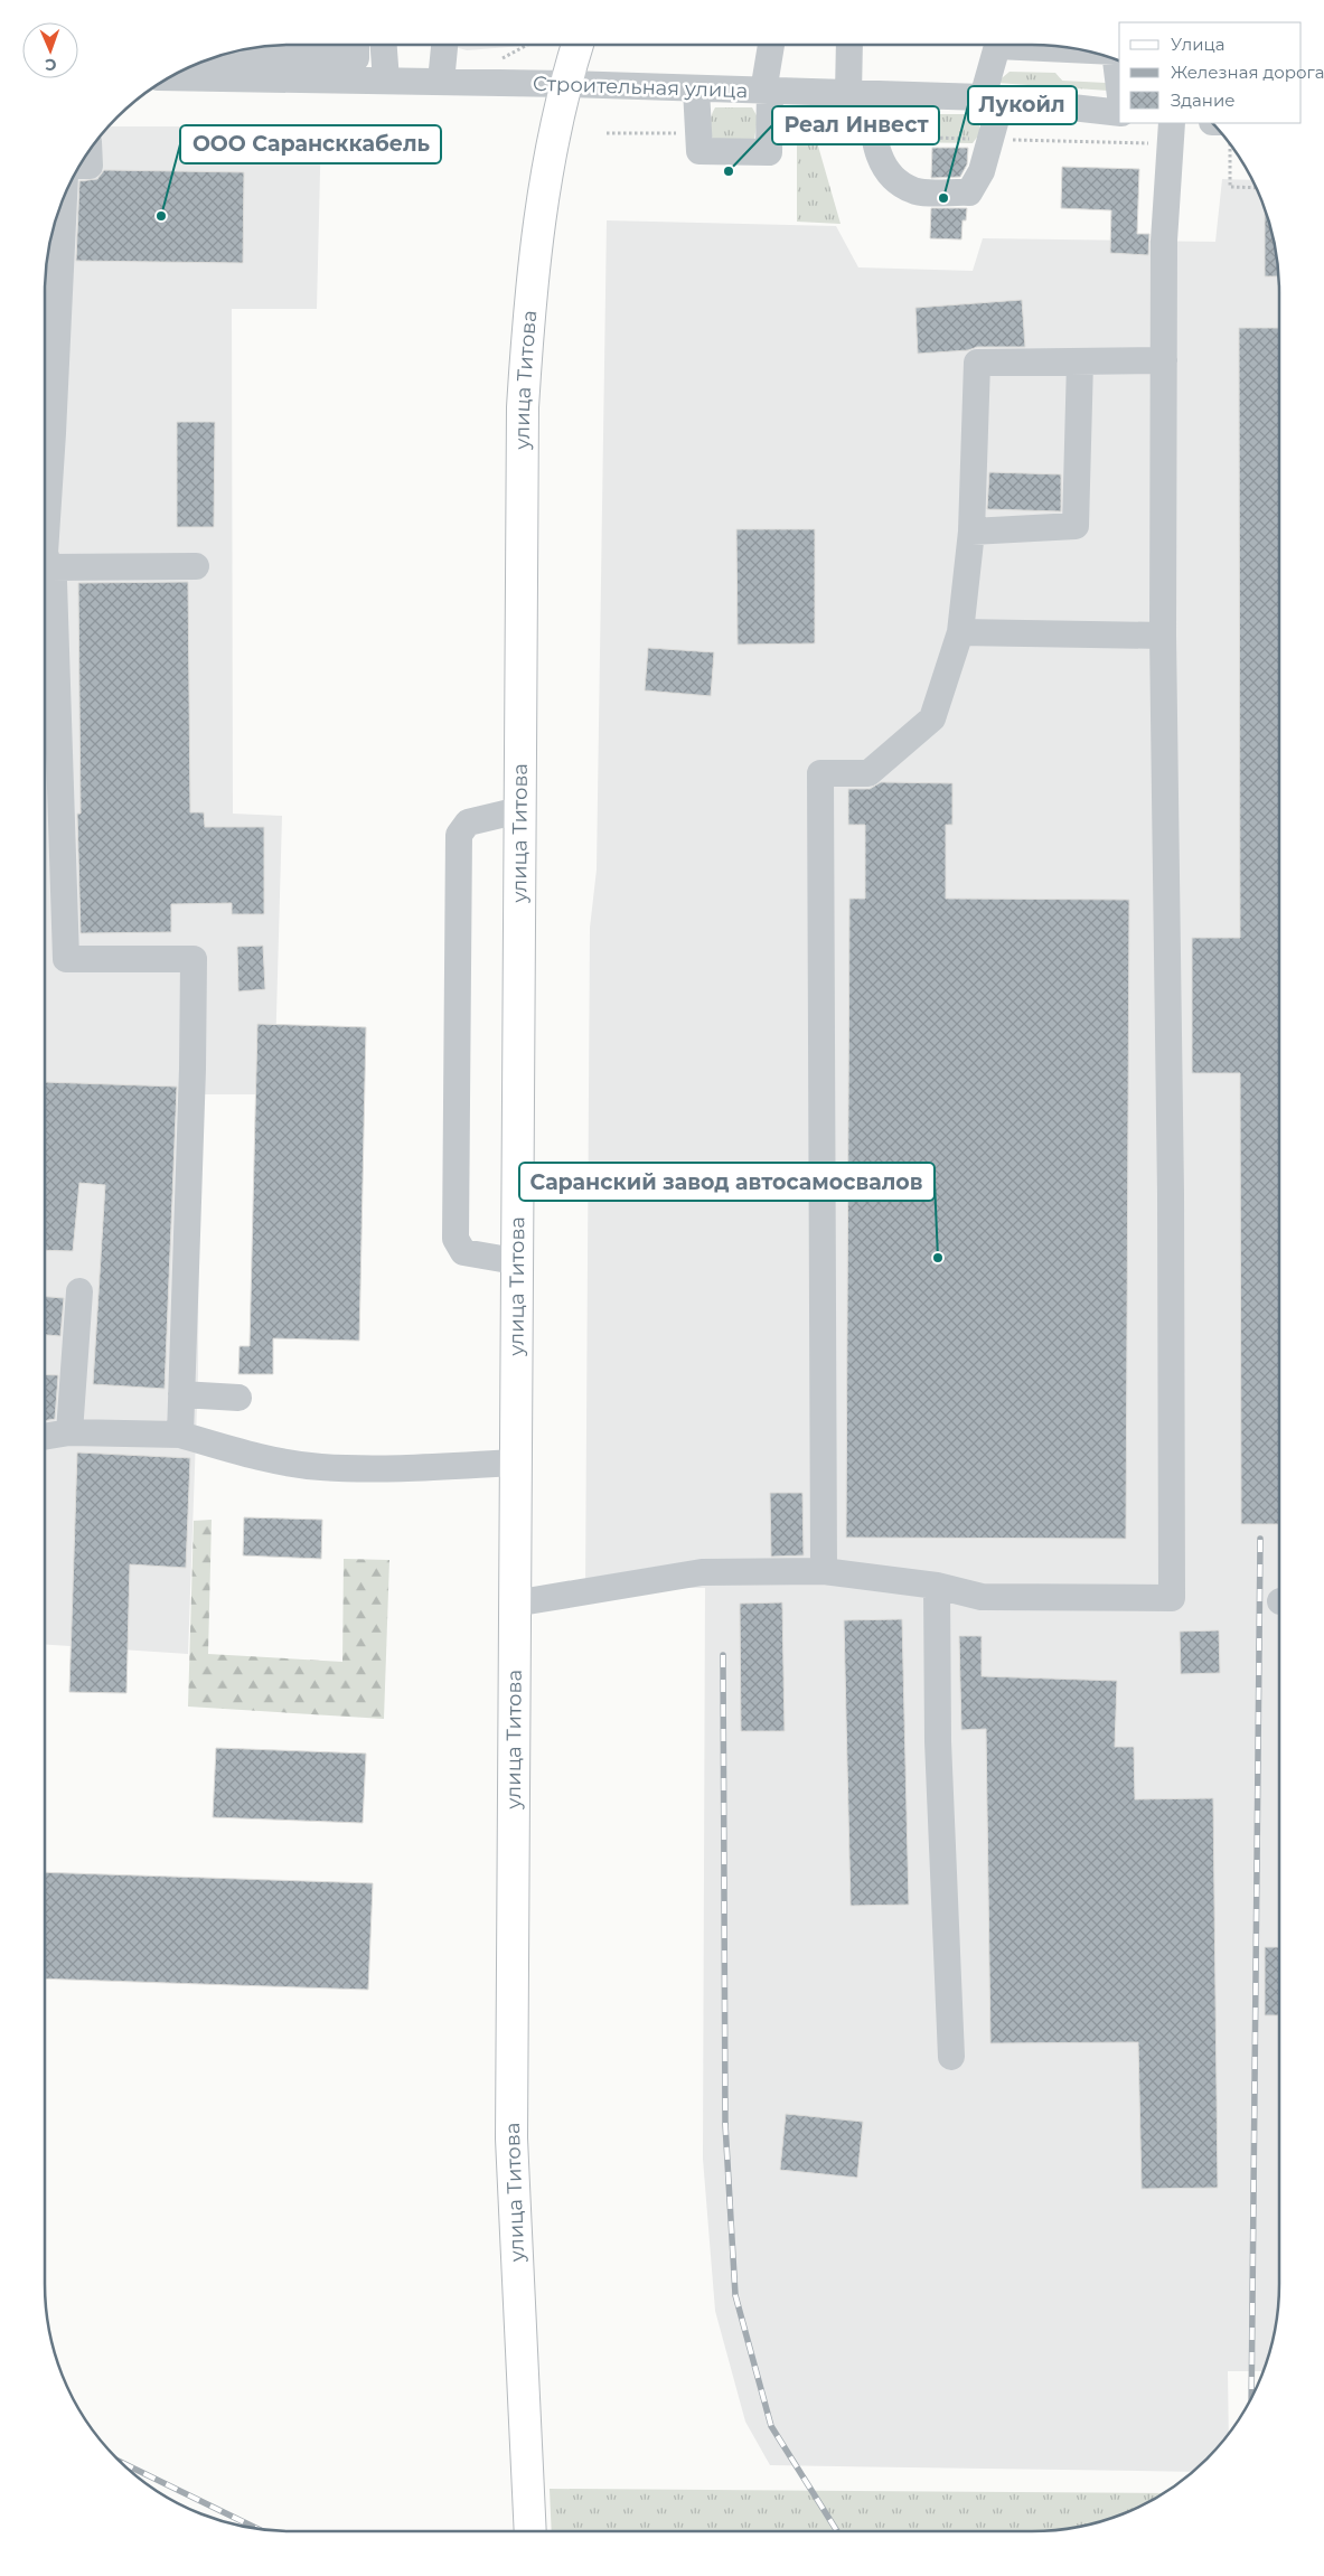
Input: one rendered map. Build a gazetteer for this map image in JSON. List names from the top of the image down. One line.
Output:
{"streets":{"main road":["улица Титова"],"street":["Строительная улица"]},"crossings":[["Строительная улица","улица Титова"]],"places":["Реал Инвест","Лукойл","ООО Сарансккабель","Саранский завод автосамосвалов"],"legend":["Улица","Железная дорога","Здание"],"north":"bottom"}
